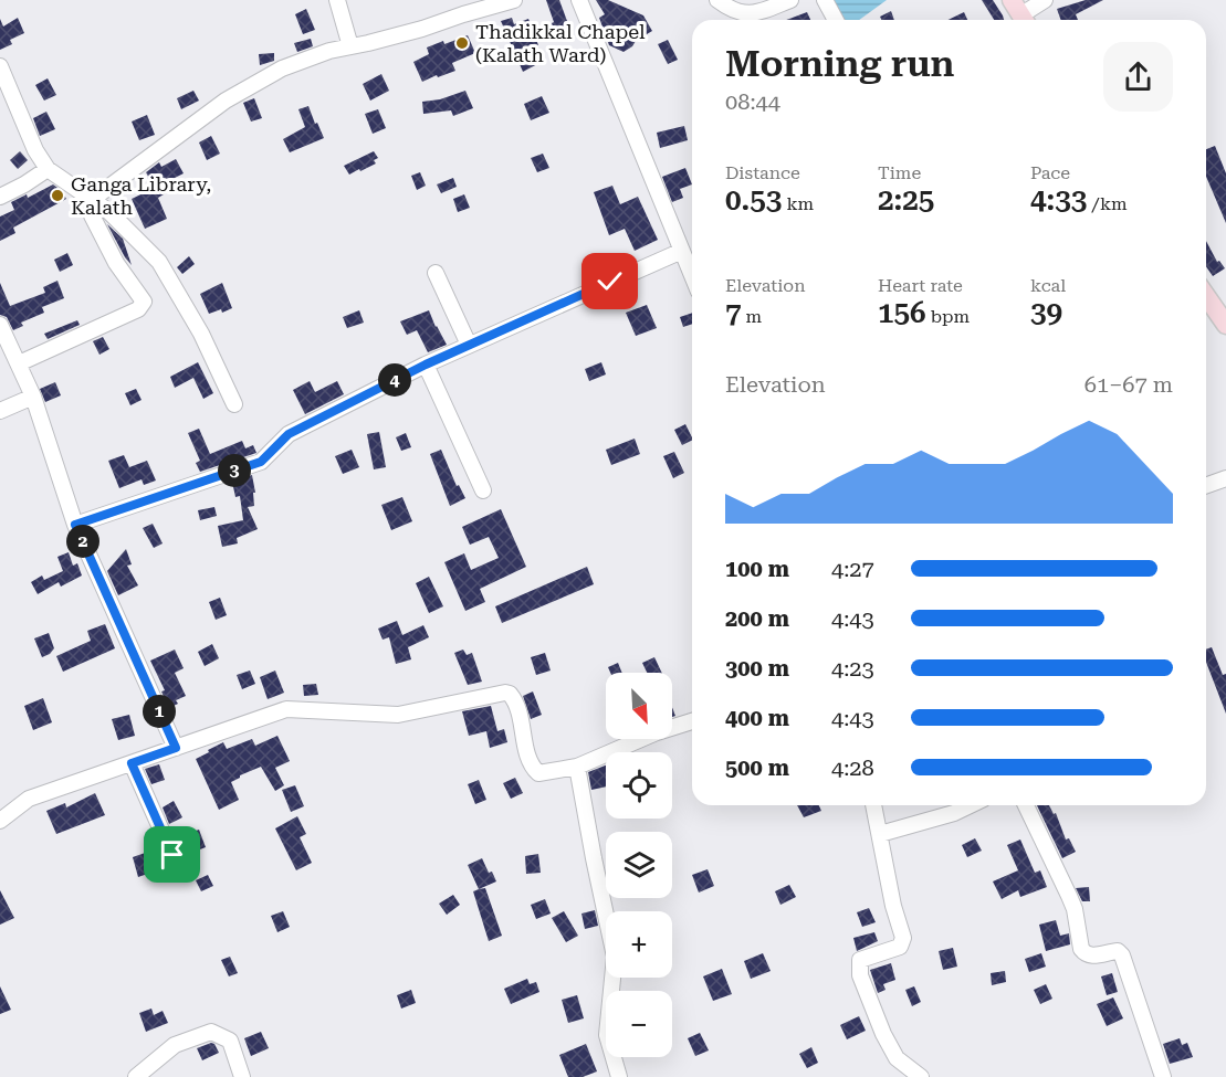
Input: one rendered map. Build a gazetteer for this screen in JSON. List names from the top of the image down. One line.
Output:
{"places":["Thadikkal Chapel (Kalath Ward)","Ganga Library, Kalath"],"north":"bottom right","page":{"heading":["Morning run","08:44"],"stats":[["Distance","0.53 km"],["Time","2:25"],["Pace","4:33 /km"],["Elevation","7 m"],["Heart rate","156 bpm"],["kcal","39"]],"chart":["Elevation","61–67 m"],"pins":["4","3","2","1"],"list":[{"name":"100 m","note":"4:27"},{"name":"200 m","note":"4:43"},{"name":"300 m","note":"4:23"},{"name":"400 m","note":"4:43"},{"name":"500 m","note":"4:28"}],"map_buttons":["+","−"]}}
